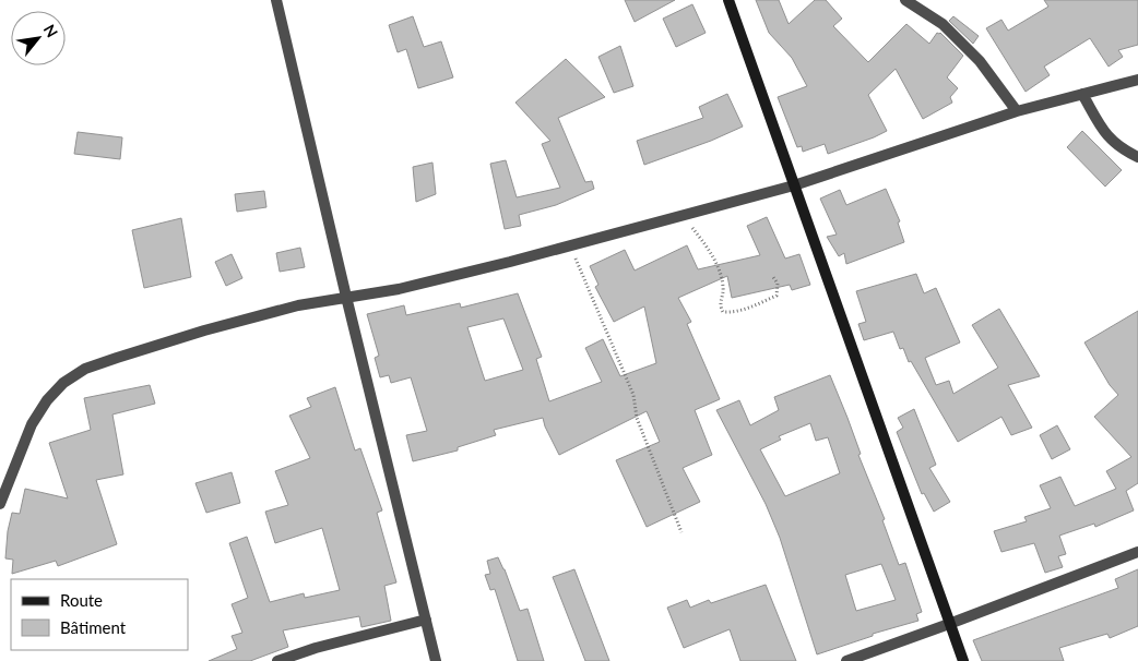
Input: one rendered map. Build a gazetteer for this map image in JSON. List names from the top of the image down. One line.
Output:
{"legend":["Route","Bâtiment"],"north":"top right"}
